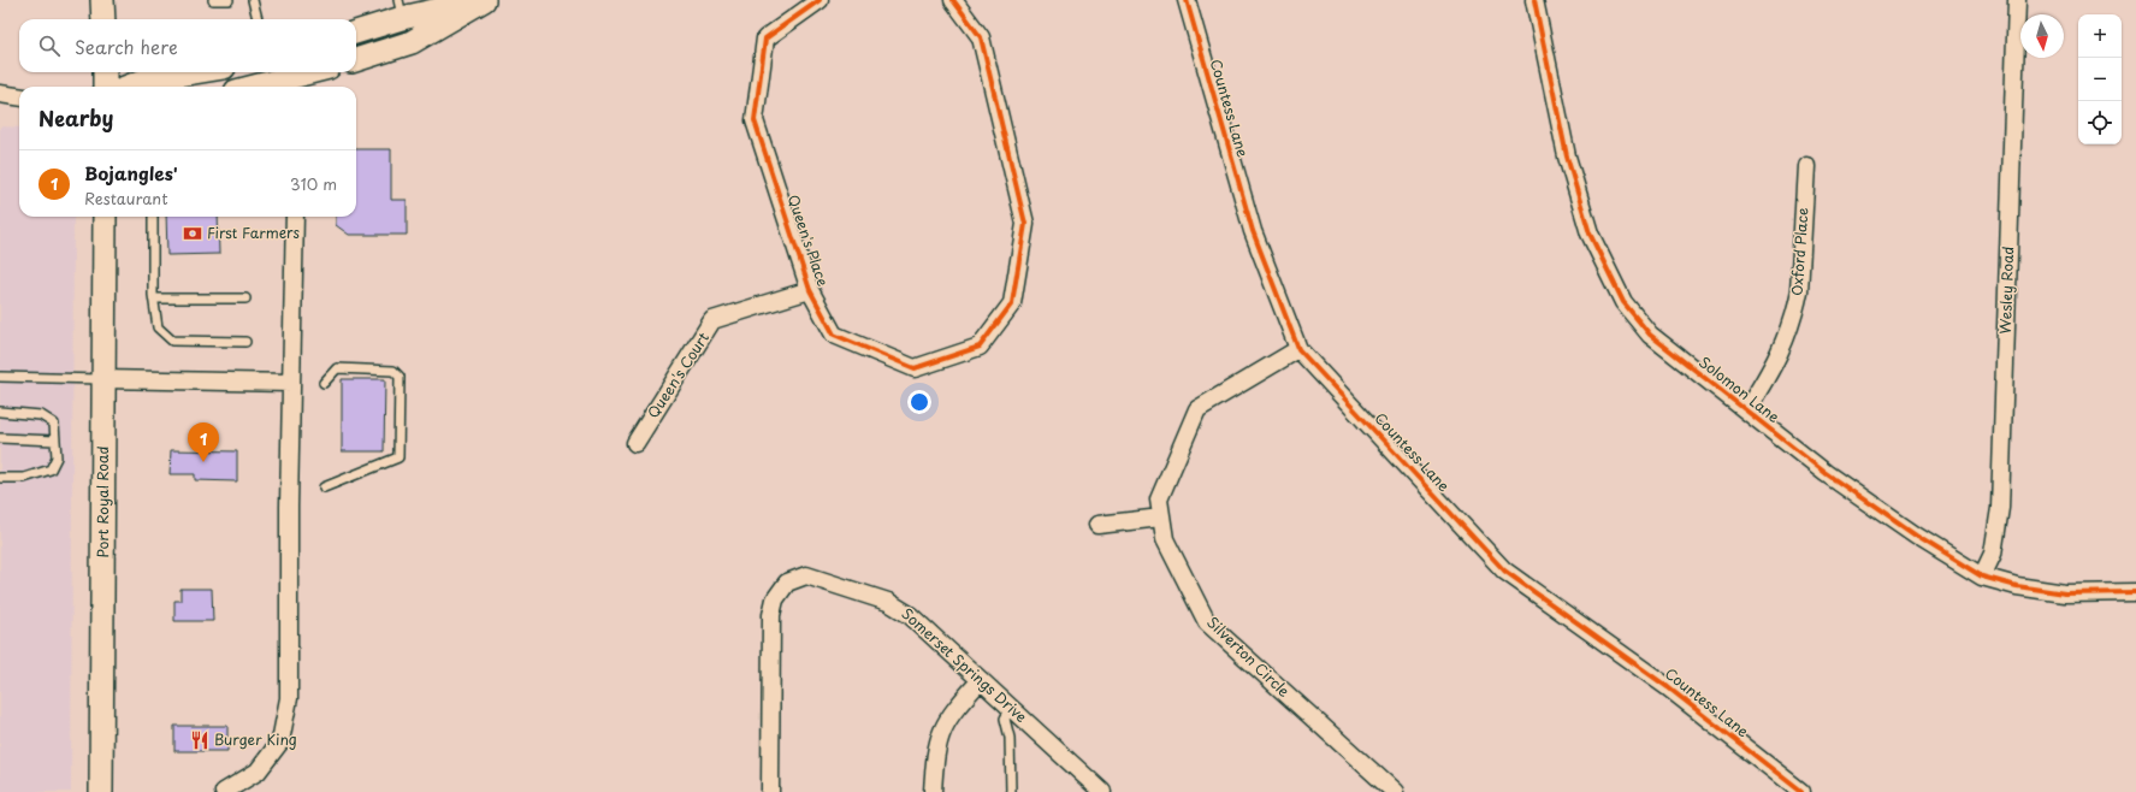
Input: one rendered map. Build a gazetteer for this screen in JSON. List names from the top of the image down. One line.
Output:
{"streets":{"main road":["Port Royal Road"],"street":["Countess Lane","Queen's Place","Oxford Place","Wesley Road","Queen's Court","Solomon Lane","Silverton Circle","Somerset Springs Drive"]},"crossings":[["Countess Lane","Silverton Circle"],["Queen's Place","Queen's Court"],["Oxford Place","Solomon Lane"],["Wesley Road","Solomon Lane"]],"places":{"bank":["First Farmers"],"restaurant":["Burger King"]},"north":"bottom","page":{"map_buttons":["+","−"],"search":"Search here","heading":"Nearby","list":[{"mark":"1","name":"Bojangles'","note":"Restaurant","value":"310 m"}],"pins":"1"}}
